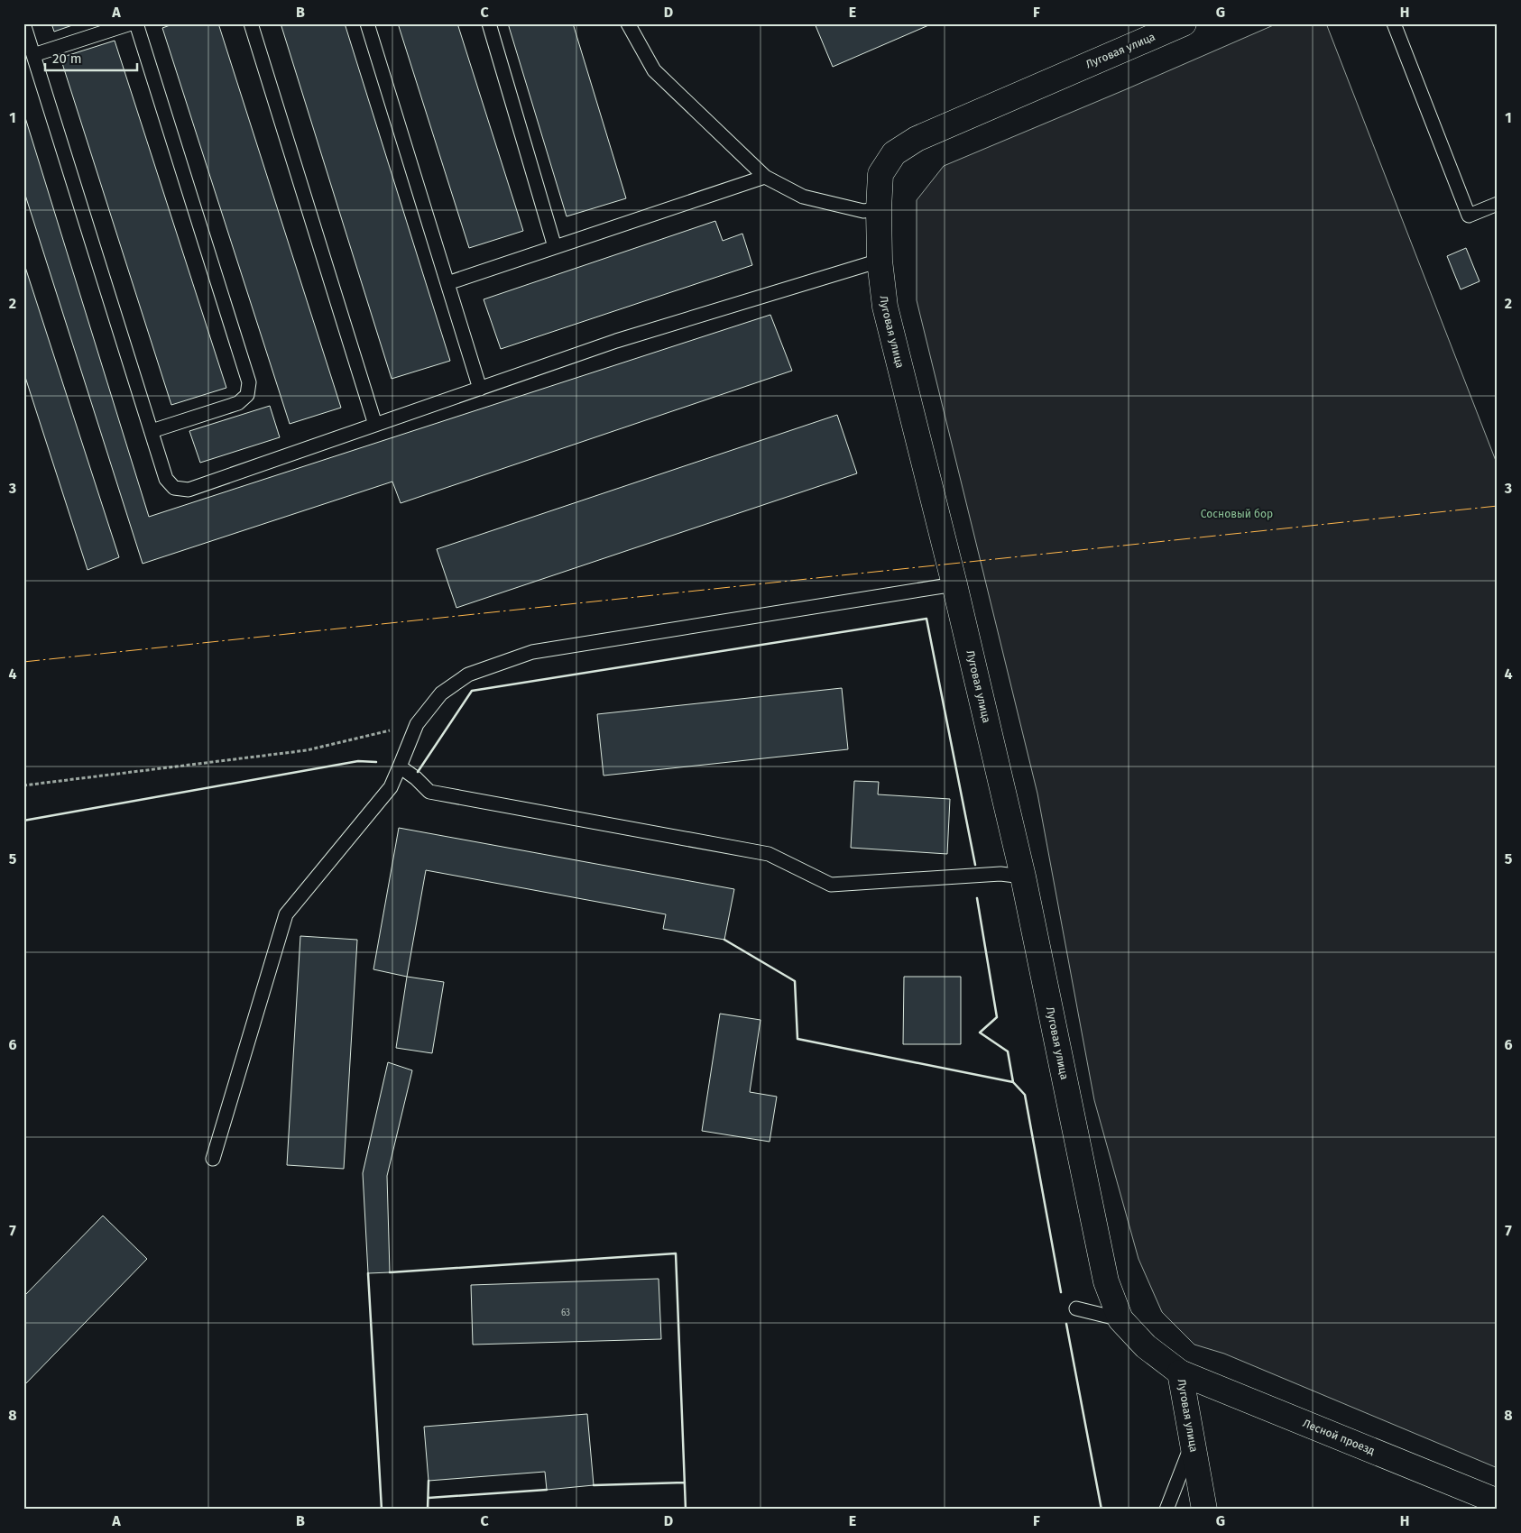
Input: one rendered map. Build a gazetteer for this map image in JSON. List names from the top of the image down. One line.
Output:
{"streets":{"street":["Луговая улица","Лесной проезд"]},"crossings":[["Луговая улица","Лесной проезд"]],"parks":["Сосновый бор"],"house_numbers":["63"],"scale_bar":"20 m","grid":{"columns":["A","B","C","D","E","F","G","H"],"rows":["1","2","3","4","5","6","7","8"]}}
